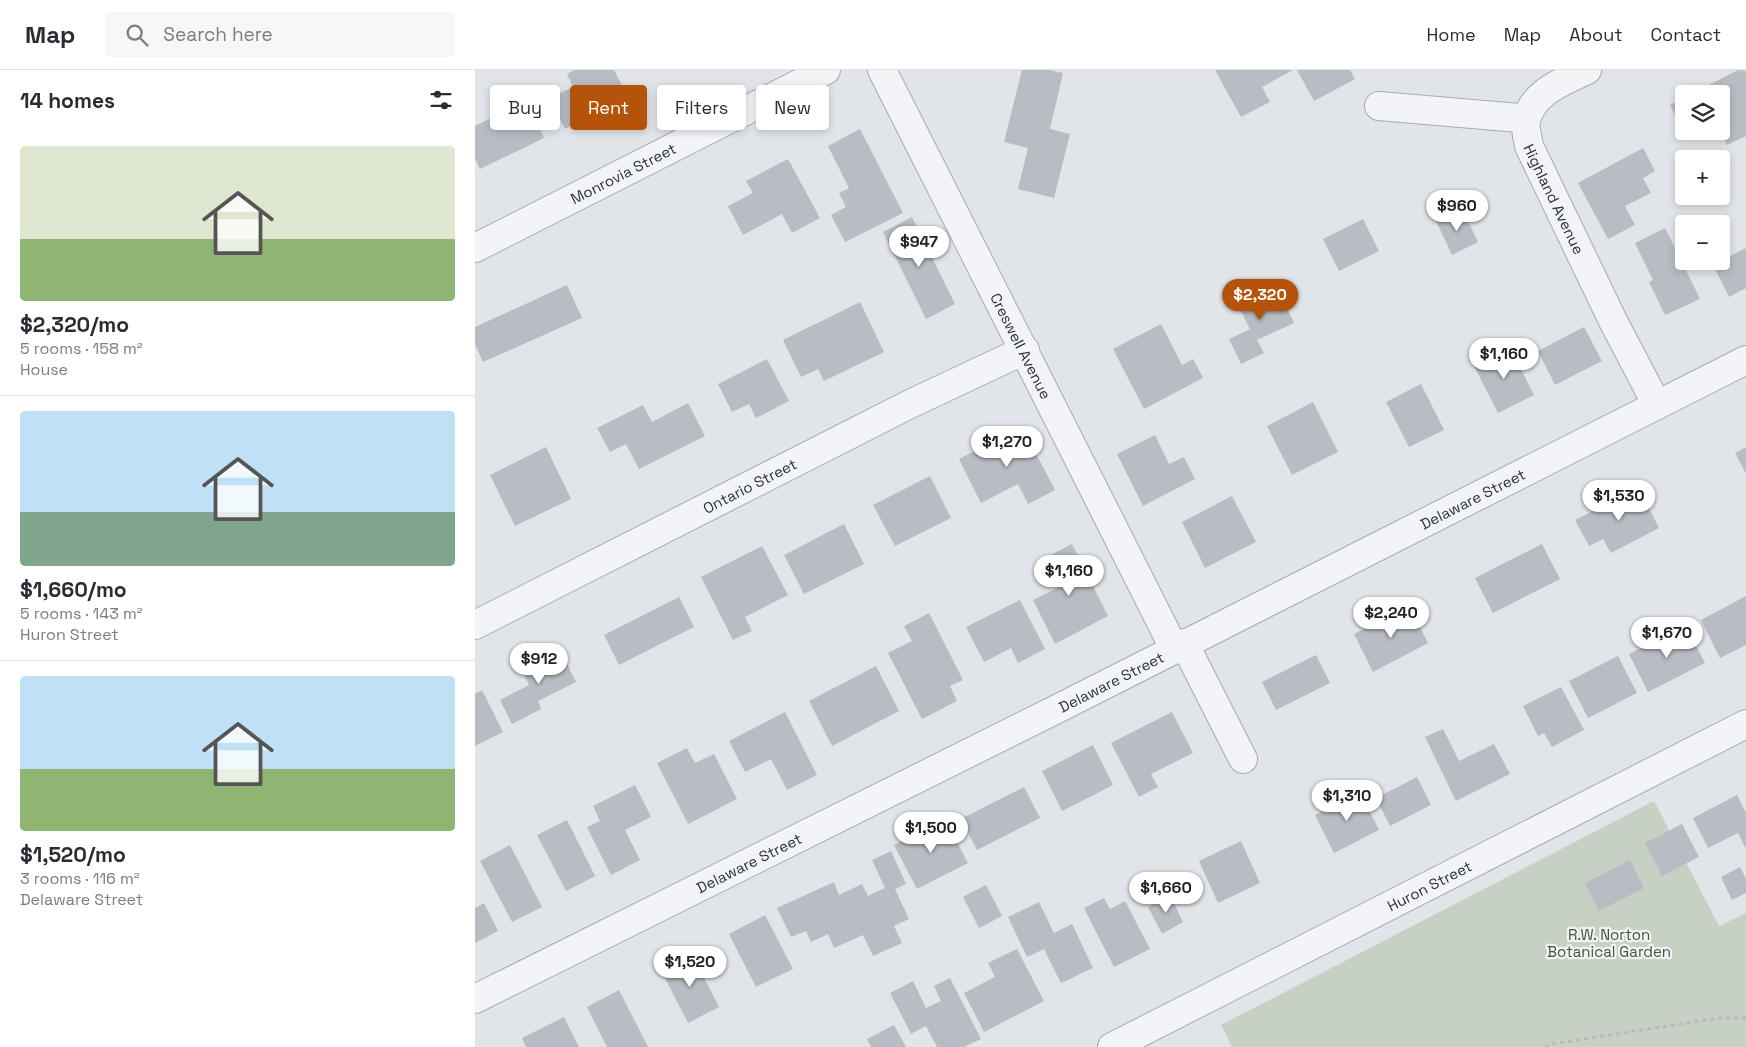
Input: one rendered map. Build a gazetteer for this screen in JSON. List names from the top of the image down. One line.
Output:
{"streets":{"street":["Monrovia Street","Highland Avenue","Creswell Avenue","Ontario Street","Delaware Street","Huron Street"]},"crossings":[["Highland Avenue","Delaware Street"],["Creswell Avenue","Ontario Street"],["Creswell Avenue","Delaware Street"]],"parks":["R.W. Norton Botanical Garden"],"page":{"header":"Map","search":"Search here","nav":["Home","Map","About","Contact"],"heading":"14 homes","map_buttons":["+","−"],"chip":["Buy","Rent","Filters","New"],"list":[{"name":"$2,320/mo","note":"5 rooms · 158 m² · House"},{"name":"$1,660/mo","note":"5 rooms · 143 m² · Huron Street"},{"name":"$1,520/mo","note":"3 rooms · 116 m² · Delaware Street"}],"price":["$960","$947","$2,320","$1,160","$1,270","$1,530","$1,160","$2,240","$1,670","$912","$1,310","$1,500","$1,660","$1,520"]}}
